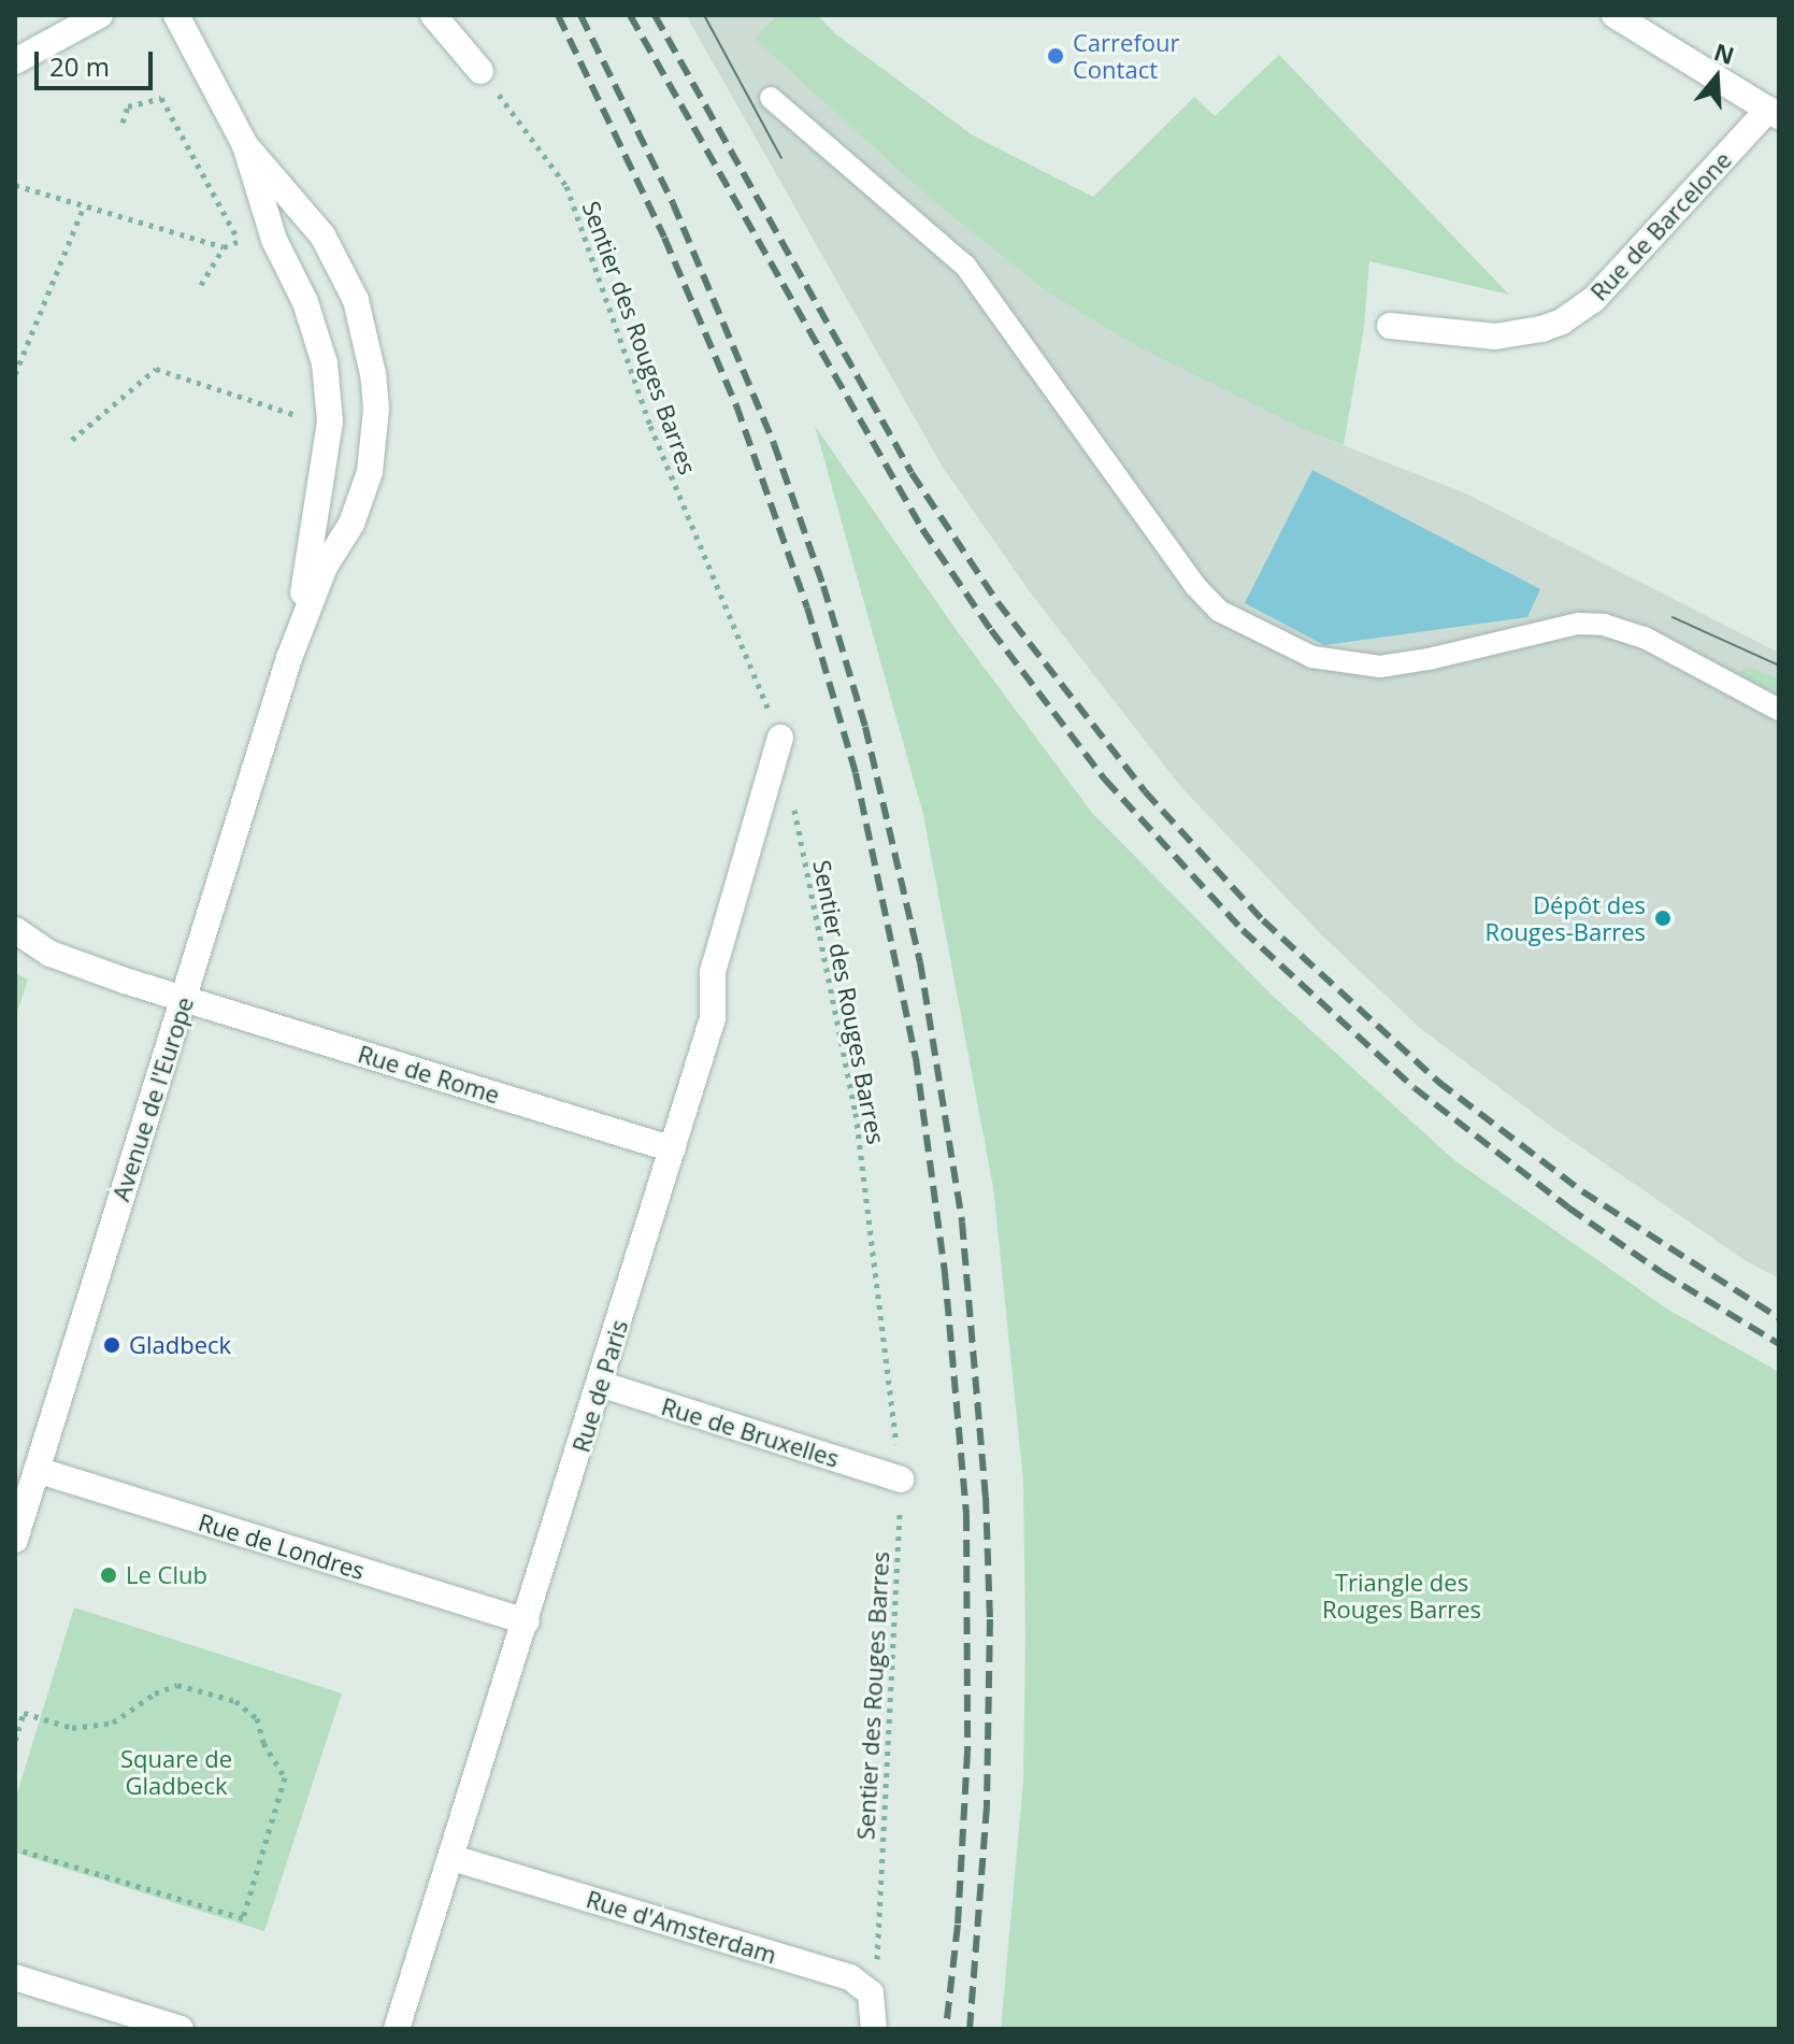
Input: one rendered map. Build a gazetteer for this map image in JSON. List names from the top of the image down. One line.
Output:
{"streets":{"street":["Rue de Barcelone","Rue de Rome","Avenue de l'Europe","Rue de Paris","Rue de Bruxelles","Rue de Londres","Rue d'Amsterdam"],"path":["Sentier des Rouges Barres"]},"crossings":[["Sentier des Rouges Barres","Rue de Paris"],["Sentier des Rouges Barres","Rue de Bruxelles"],["Sentier des Rouges Barres","Rue d'Amsterdam"],["Rue de Rome","Avenue de l'Europe"],["Rue de Rome","Rue de Paris"],["Avenue de l'Europe","Rue de Londres"],["Rue de Paris","Rue de Bruxelles"],["Rue de Paris","Rue de Londres"],["Rue de Paris","Rue d'Amsterdam"]],"parks":["Triangle des Rouges Barres","Square de Gladbeck"],"places":["Carrefour Contact","Dépôt des Rouges-Barres","Gladbeck","Le Club"],"scale_bar":"20 m","north":"top"}
